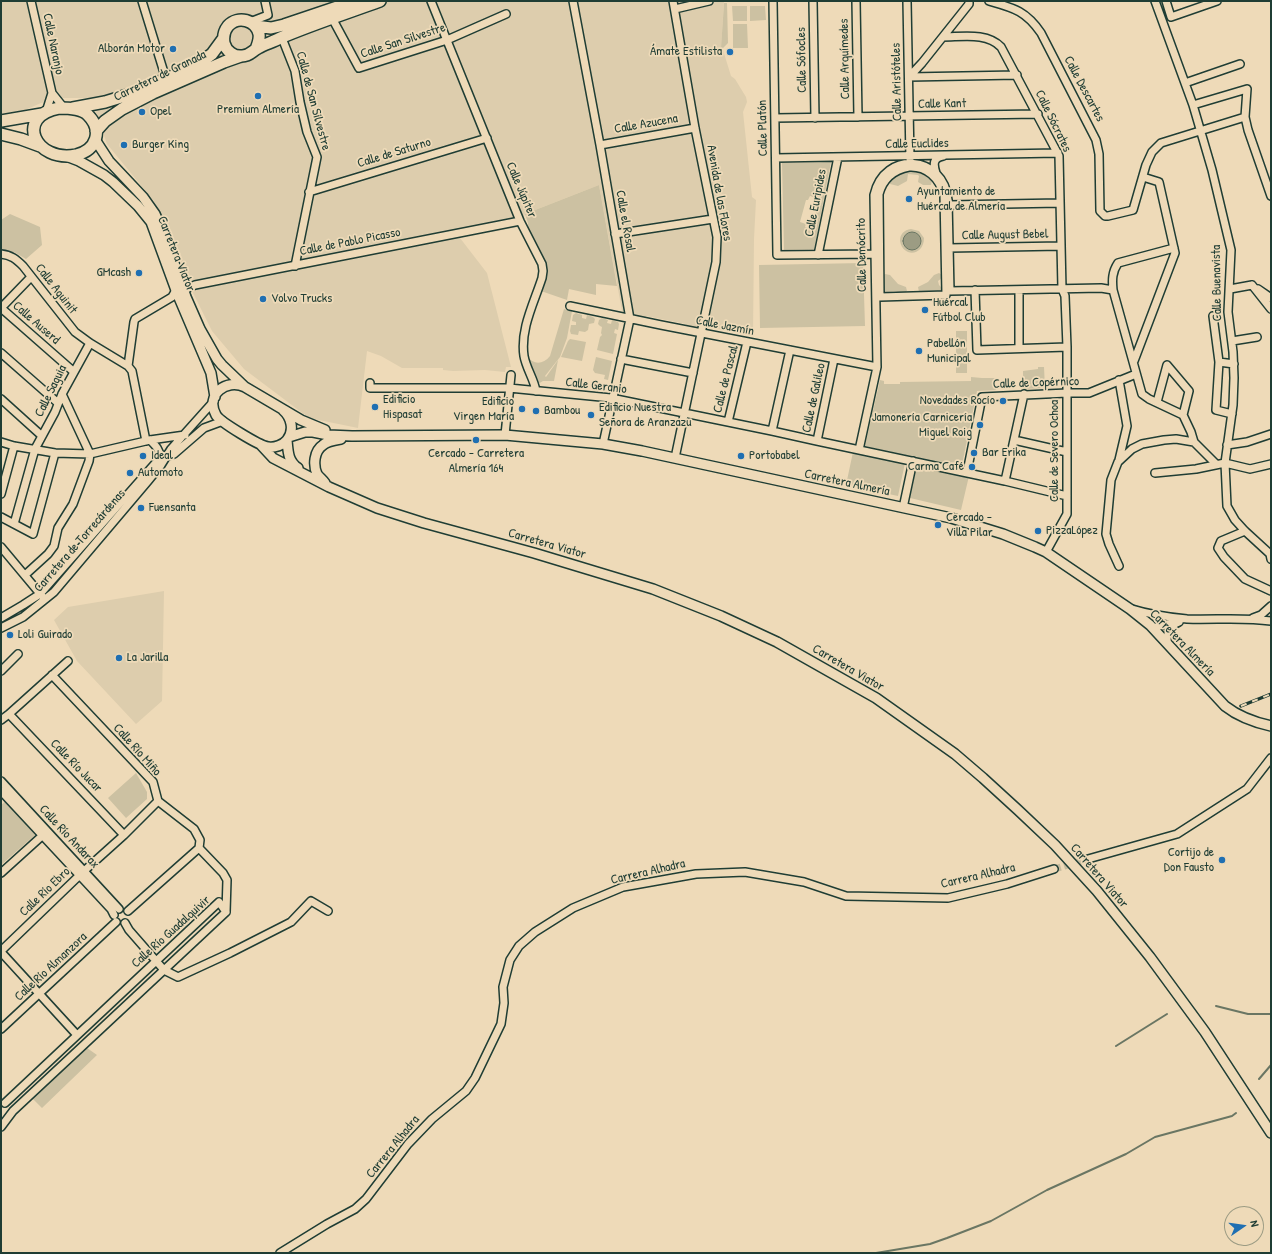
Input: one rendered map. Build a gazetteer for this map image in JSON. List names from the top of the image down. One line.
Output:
{"streets":{"highway":["Carretera de Granada"],"main road":["Carretera Viator","Carretera Almería"],"street":["Calle San Silvestre","Calle Naranjo","Calle Arquímedes","Calle Sófocles","Calle Aristóteles","Calle Descartes","Calle de San Silvestre","Calle Kant","Calle Sócrates","Calle Azucena","Calle Platón","Calle Euclides","Calle de Saturno","Calle Júpiter","Avenida de las Flores","Calle Euripides","Calle el Rosal","Calle August Bebel","Calle de Pablo Picasso","Calle Demócrito","Calle Buenavista","Calle Aguinit","Calle Auserd","Calle Jazmín","Calle de Pascal","Calle de Copérnico","Calle Geranio","Calle Saguia","Calle de Galileo","Calle de Severo Ochoa","Carretera de Torrecárdenas","Calle Río Miño","Calle Río Jucar","Calle Río Andarax","Carrera Alhadra","Calle Río Ebro","Calle Río Guadalquivir","Calle Río Almanzora"]},"crossings":[["Calle San Silvestre","Calle Júpiter"],["Calle Naranjo","Carretera de Granada"],["Calle Naranjo","Carretera Viator"],["Calle Arquímedes","Calle Kant"],["Calle Sófocles","Calle Kant"],["Carretera de Granada","Carretera Viator"],["Calle Aristóteles","Calle Kant"],["Calle Aristóteles","Calle Euclides"],["Calle de San Silvestre","Calle de Saturno"],["Calle de San Silvestre","Calle de Pablo Picasso"],["Calle Kant","Calle Sócrates"],["Calle Kant","Calle Platón"],["Calle Sócrates","Calle Euclides"],["Calle Sócrates","Calle August Bebel"],["Calle Sócrates","Calle de Copérnico"],["Calle Sócrates","Calle de Severo Ochoa"],["Calle Azucena","Avenida de las Flores"],["Calle Azucena","Calle el Rosal"],["Calle Platón","Calle Euclides"],["Calle Platón","Calle Euripides"],["Calle Euclides","Calle Euripides"],["Calle de Saturno","Calle Júpiter"],["Calle Júpiter","Calle de Pablo Picasso"],["Calle Júpiter","Calle Geranio"],["Avenida de las Flores","Calle Jazmín"],["Avenida de las Flores","Calle Geranio"],["Avenida de las Flores","Carretera Almería"],["Calle el Rosal","Calle Jazmín"],["Calle el Rosal","Calle Geranio"],["Calle el Rosal","Carretera Almería"],["Calle de Pablo Picasso","Carretera Viator"],["Carretera Viator","Carretera Almería"],["Carretera Viator","Carretera de Torrecárdenas"],["Calle Demócrito","Calle Jazmín"],["Calle Demócrito","Calle Geranio"],["Calle Aguinit","Calle Saguia"],["Calle Auserd","Calle Saguia"],["Calle Jazmín","Calle de Pascal"],["Calle Jazmín","Calle de Galileo"],["Calle de Pascal","Calle Geranio"],["Calle de Copérnico","Calle Geranio"],["Calle de Copérnico","Calle de Severo Ochoa"],["Calle Geranio","Calle de Galileo"],["Calle Geranio","Calle de Severo Ochoa"],["Calle de Severo Ochoa","Carretera Almería"],["Calle Río Miño","Calle Río Ebro"],["Calle Río Jucar","Calle Río Ebro"],["Calle Río Andarax","Calle Río Ebro"],["Calle Río Andarax","Calle Río Almanzora"]],"places":["Alborán Motor","Ámate Estilista","Premium Almería","Opel","Burger King","Ayuntamiento de Huércal de Almería","GMcash","Volvo Trucks","Huércal Fútbol Club","Pabellón Municipal","Novedades Rocío","Edificio Hispasat","Edificio Virgen María","Bambou","Edificio Nuestra Señora de Aranzazu","Jamonería Carnicería Miguel Roig","Cercado - Carretera Almería 164","Bar Erika","Ideal","Portobabel","Carma Café","Automoto","Fuensanta","Cercado - Villa Pilar","PizzaLópez","Loli Guirado","La Jarilla","Cortijo de Don Fausto"],"north":"right"}
